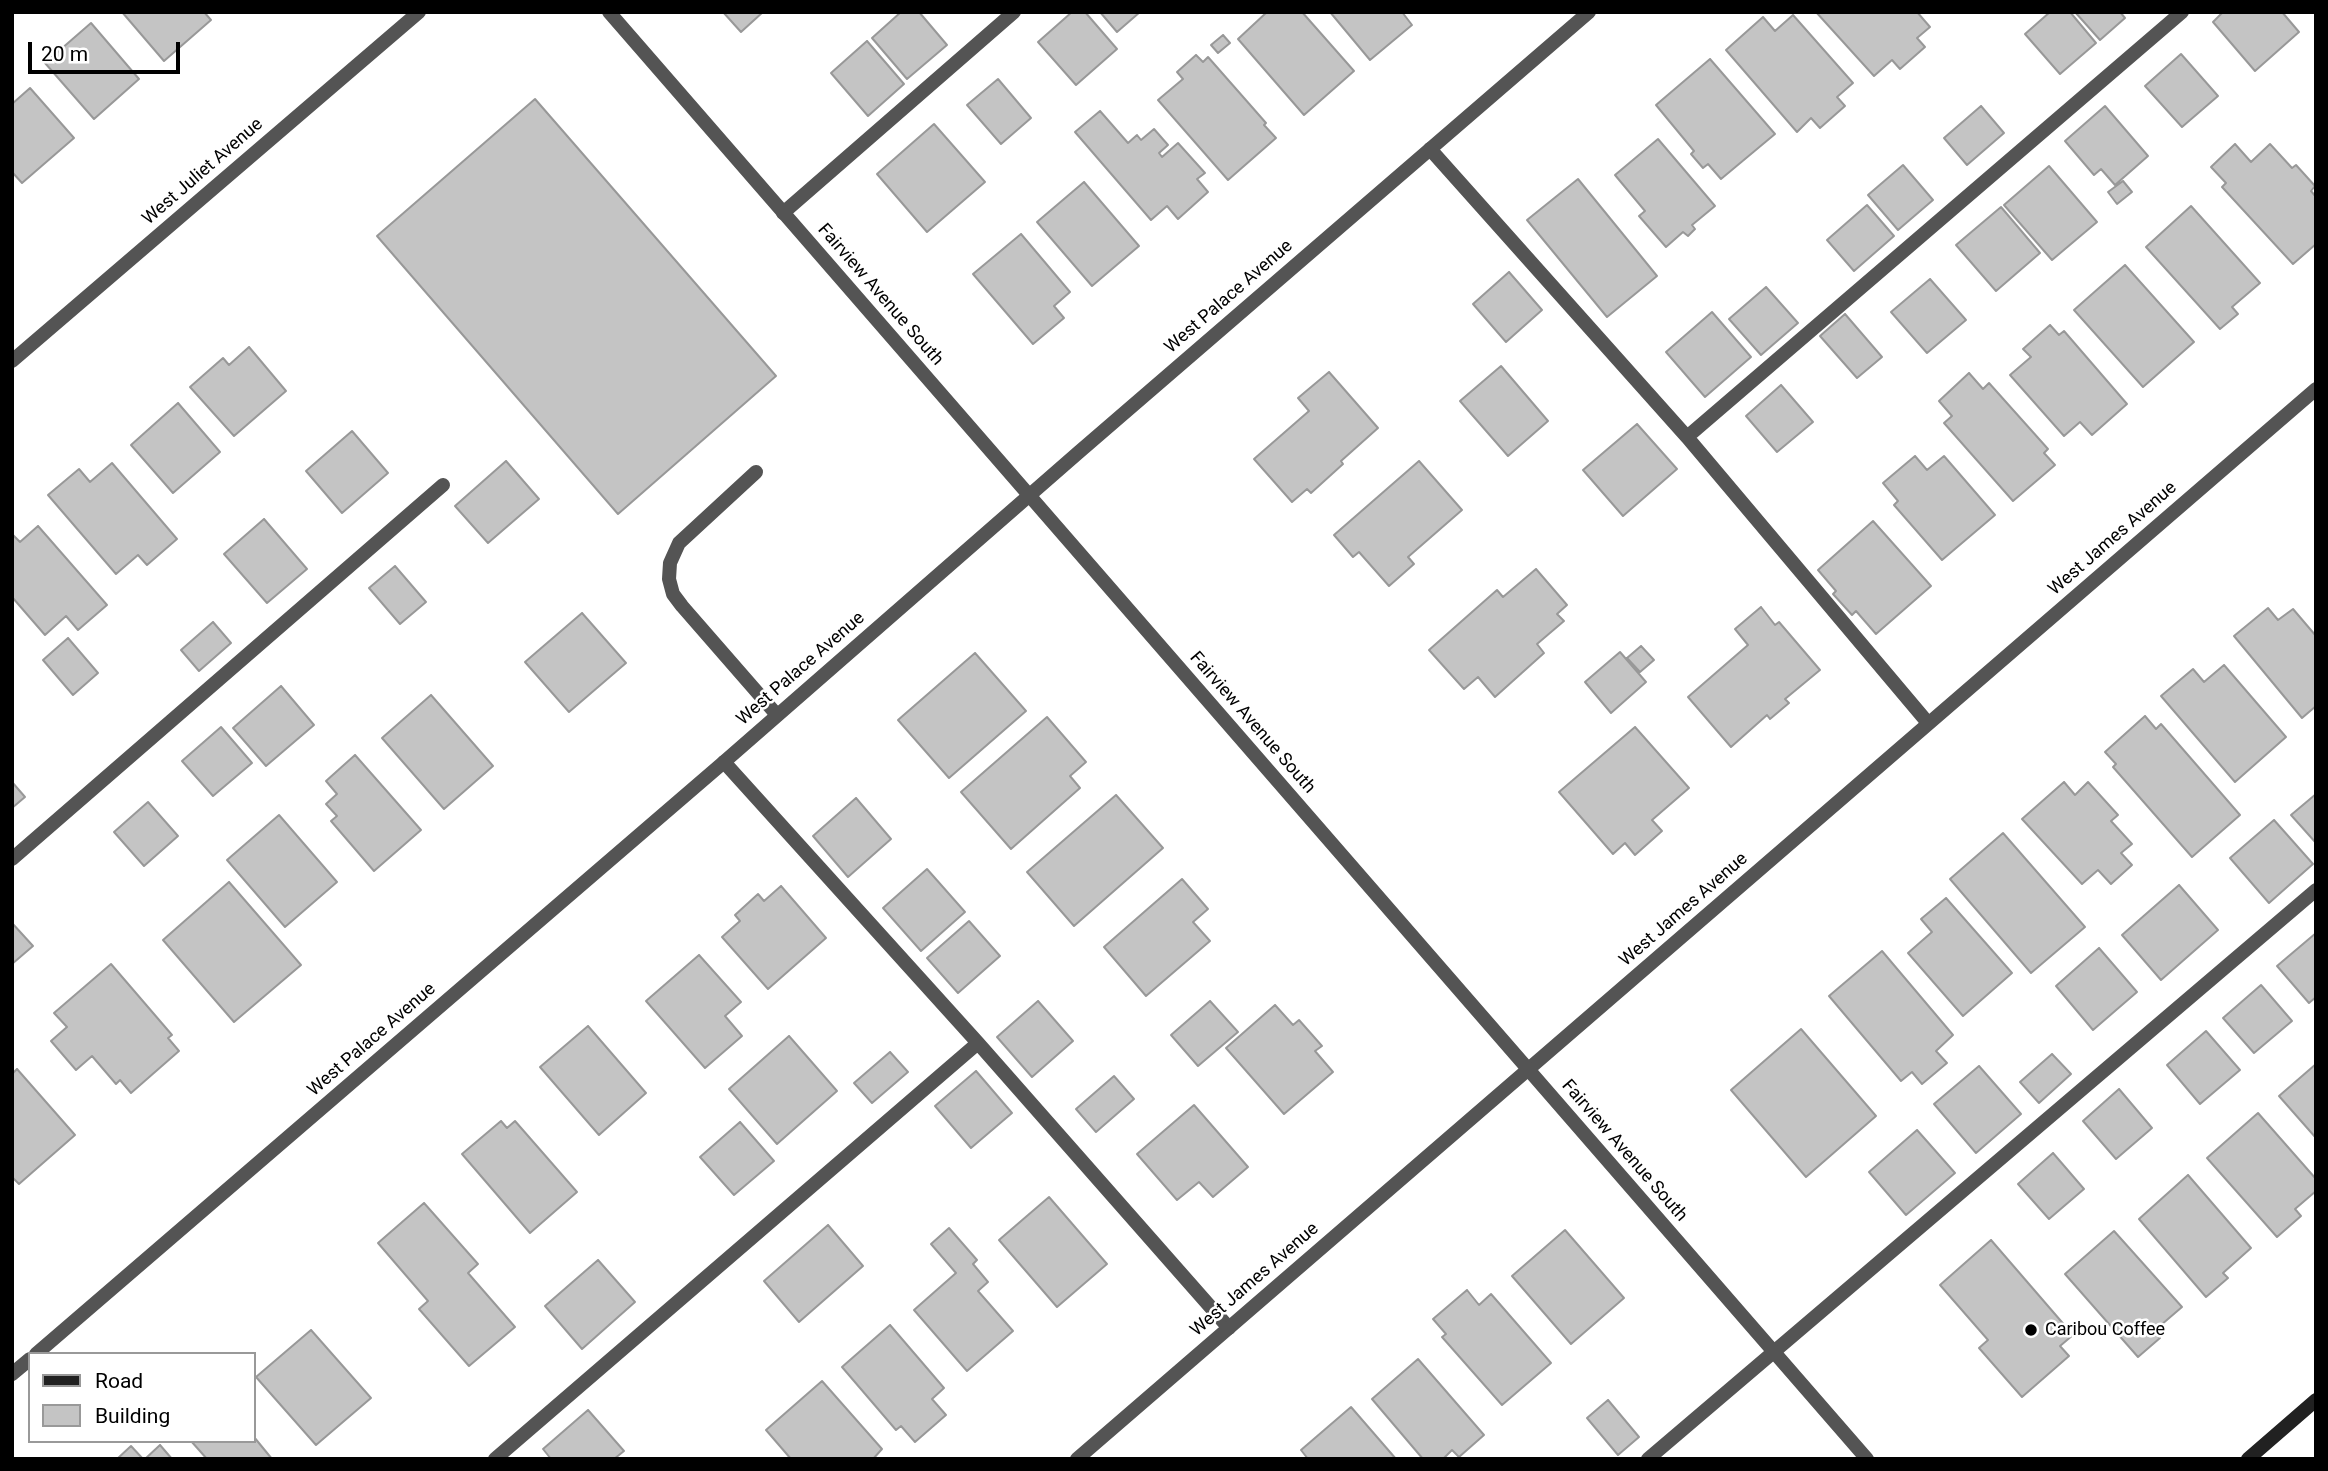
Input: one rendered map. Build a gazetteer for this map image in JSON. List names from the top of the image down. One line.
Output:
{"streets":{"street":["West Juliet Avenue","Fairview Avenue South","West Palace Avenue","West James Avenue"]},"crossings":[["Fairview Avenue South","West Palace Avenue"],["Fairview Avenue South","West James Avenue"]],"places":["Caribou Coffee"],"legend":["Road","Building"],"scale_bar":"20 m"}
